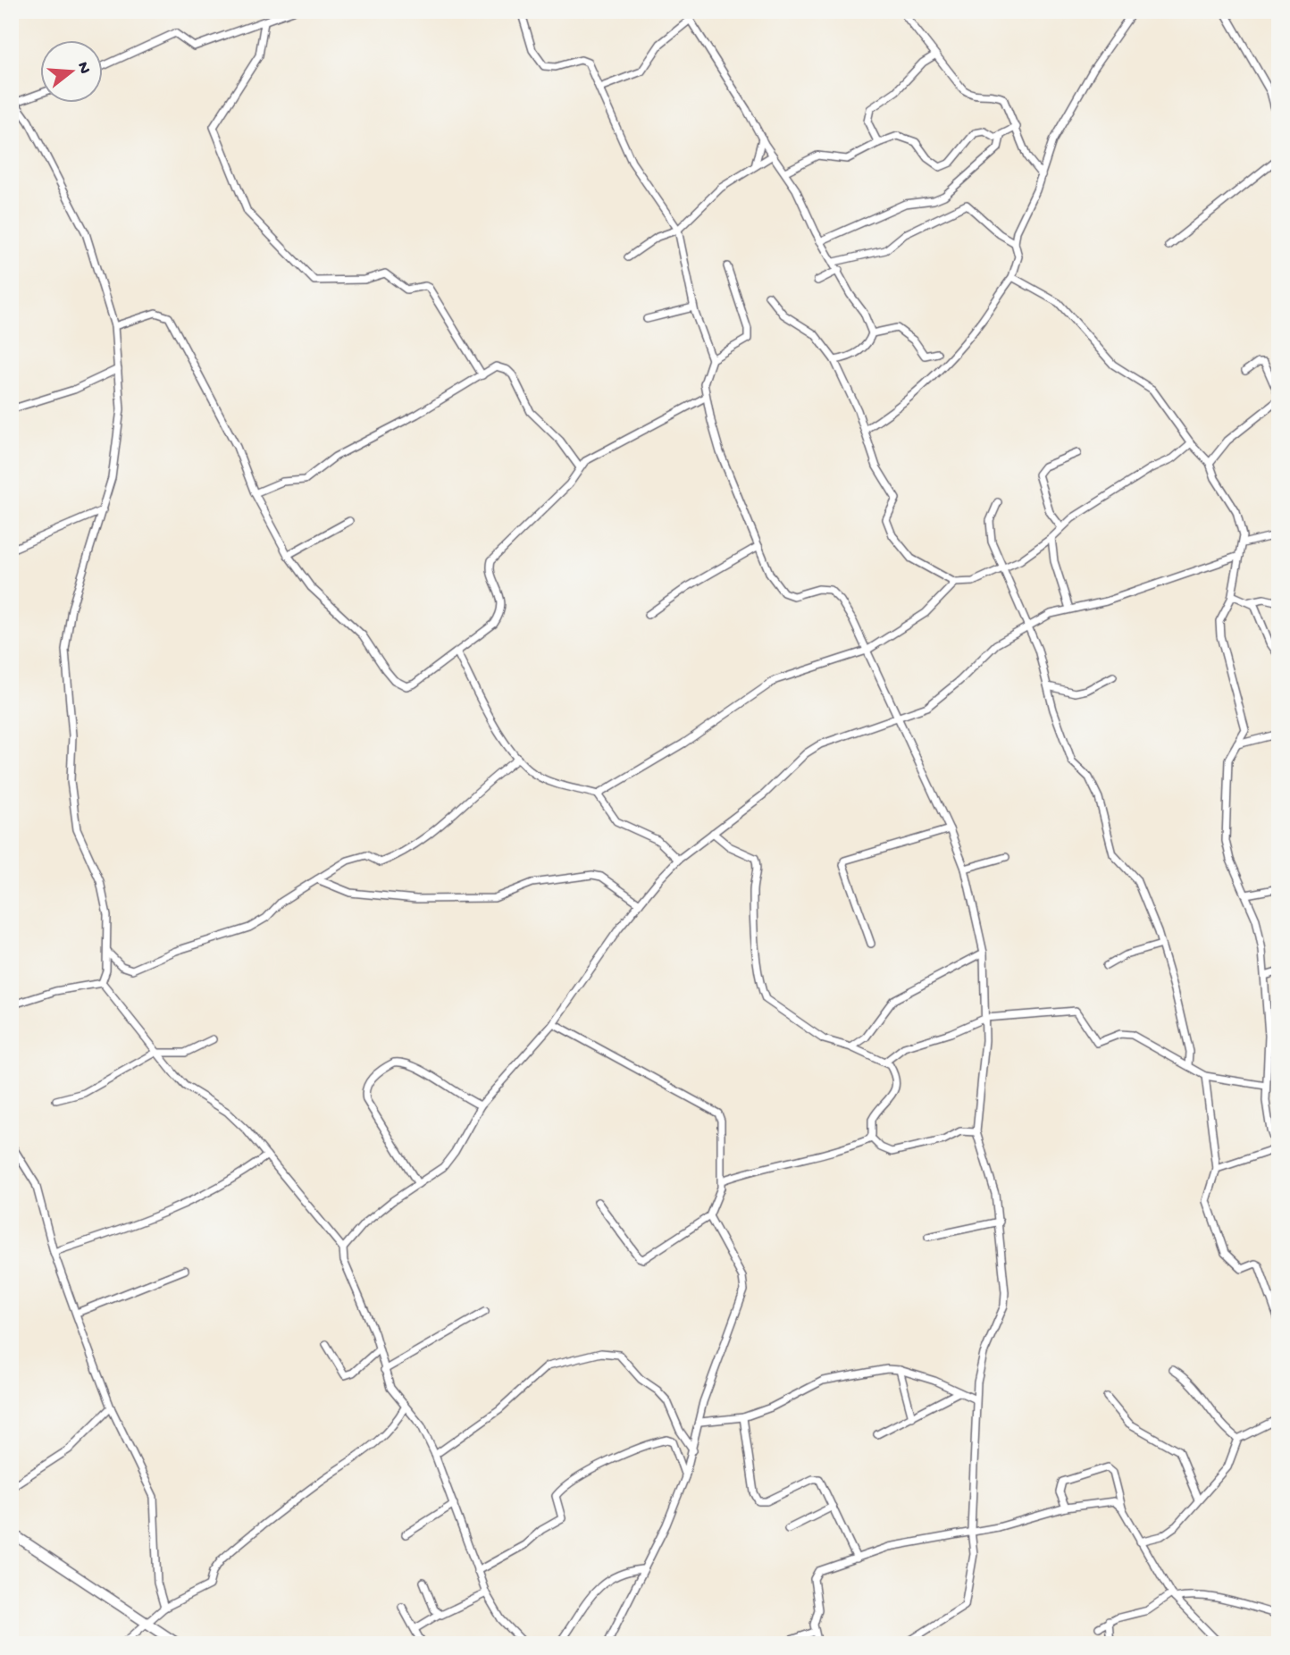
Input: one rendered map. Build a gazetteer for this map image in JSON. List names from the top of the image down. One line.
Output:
{"north":"right"}
